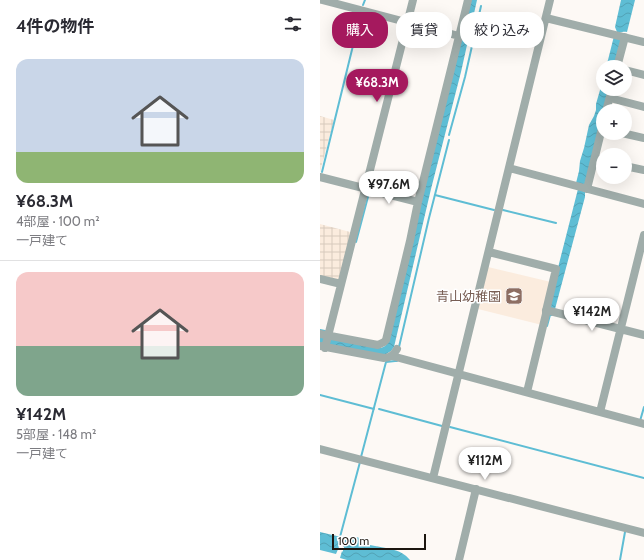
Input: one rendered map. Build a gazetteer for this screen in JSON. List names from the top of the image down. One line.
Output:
{"places":{"school or university":["青山幼稚園"]},"scale_bar":"100 m","page":{"heading":"4件の物件","chip":["購入","賃貸","絞り込み"],"list":[{"name":"¥68.3M","note":"4部屋 · 100 m² · 一戸建て"},{"name":"¥142M","note":"5部屋 · 148 m² · 一戸建て"}],"map_buttons":["+","−"],"price":["¥68.3M","¥97.6M","¥142M","¥112M"],"scale":"100 m"}}
